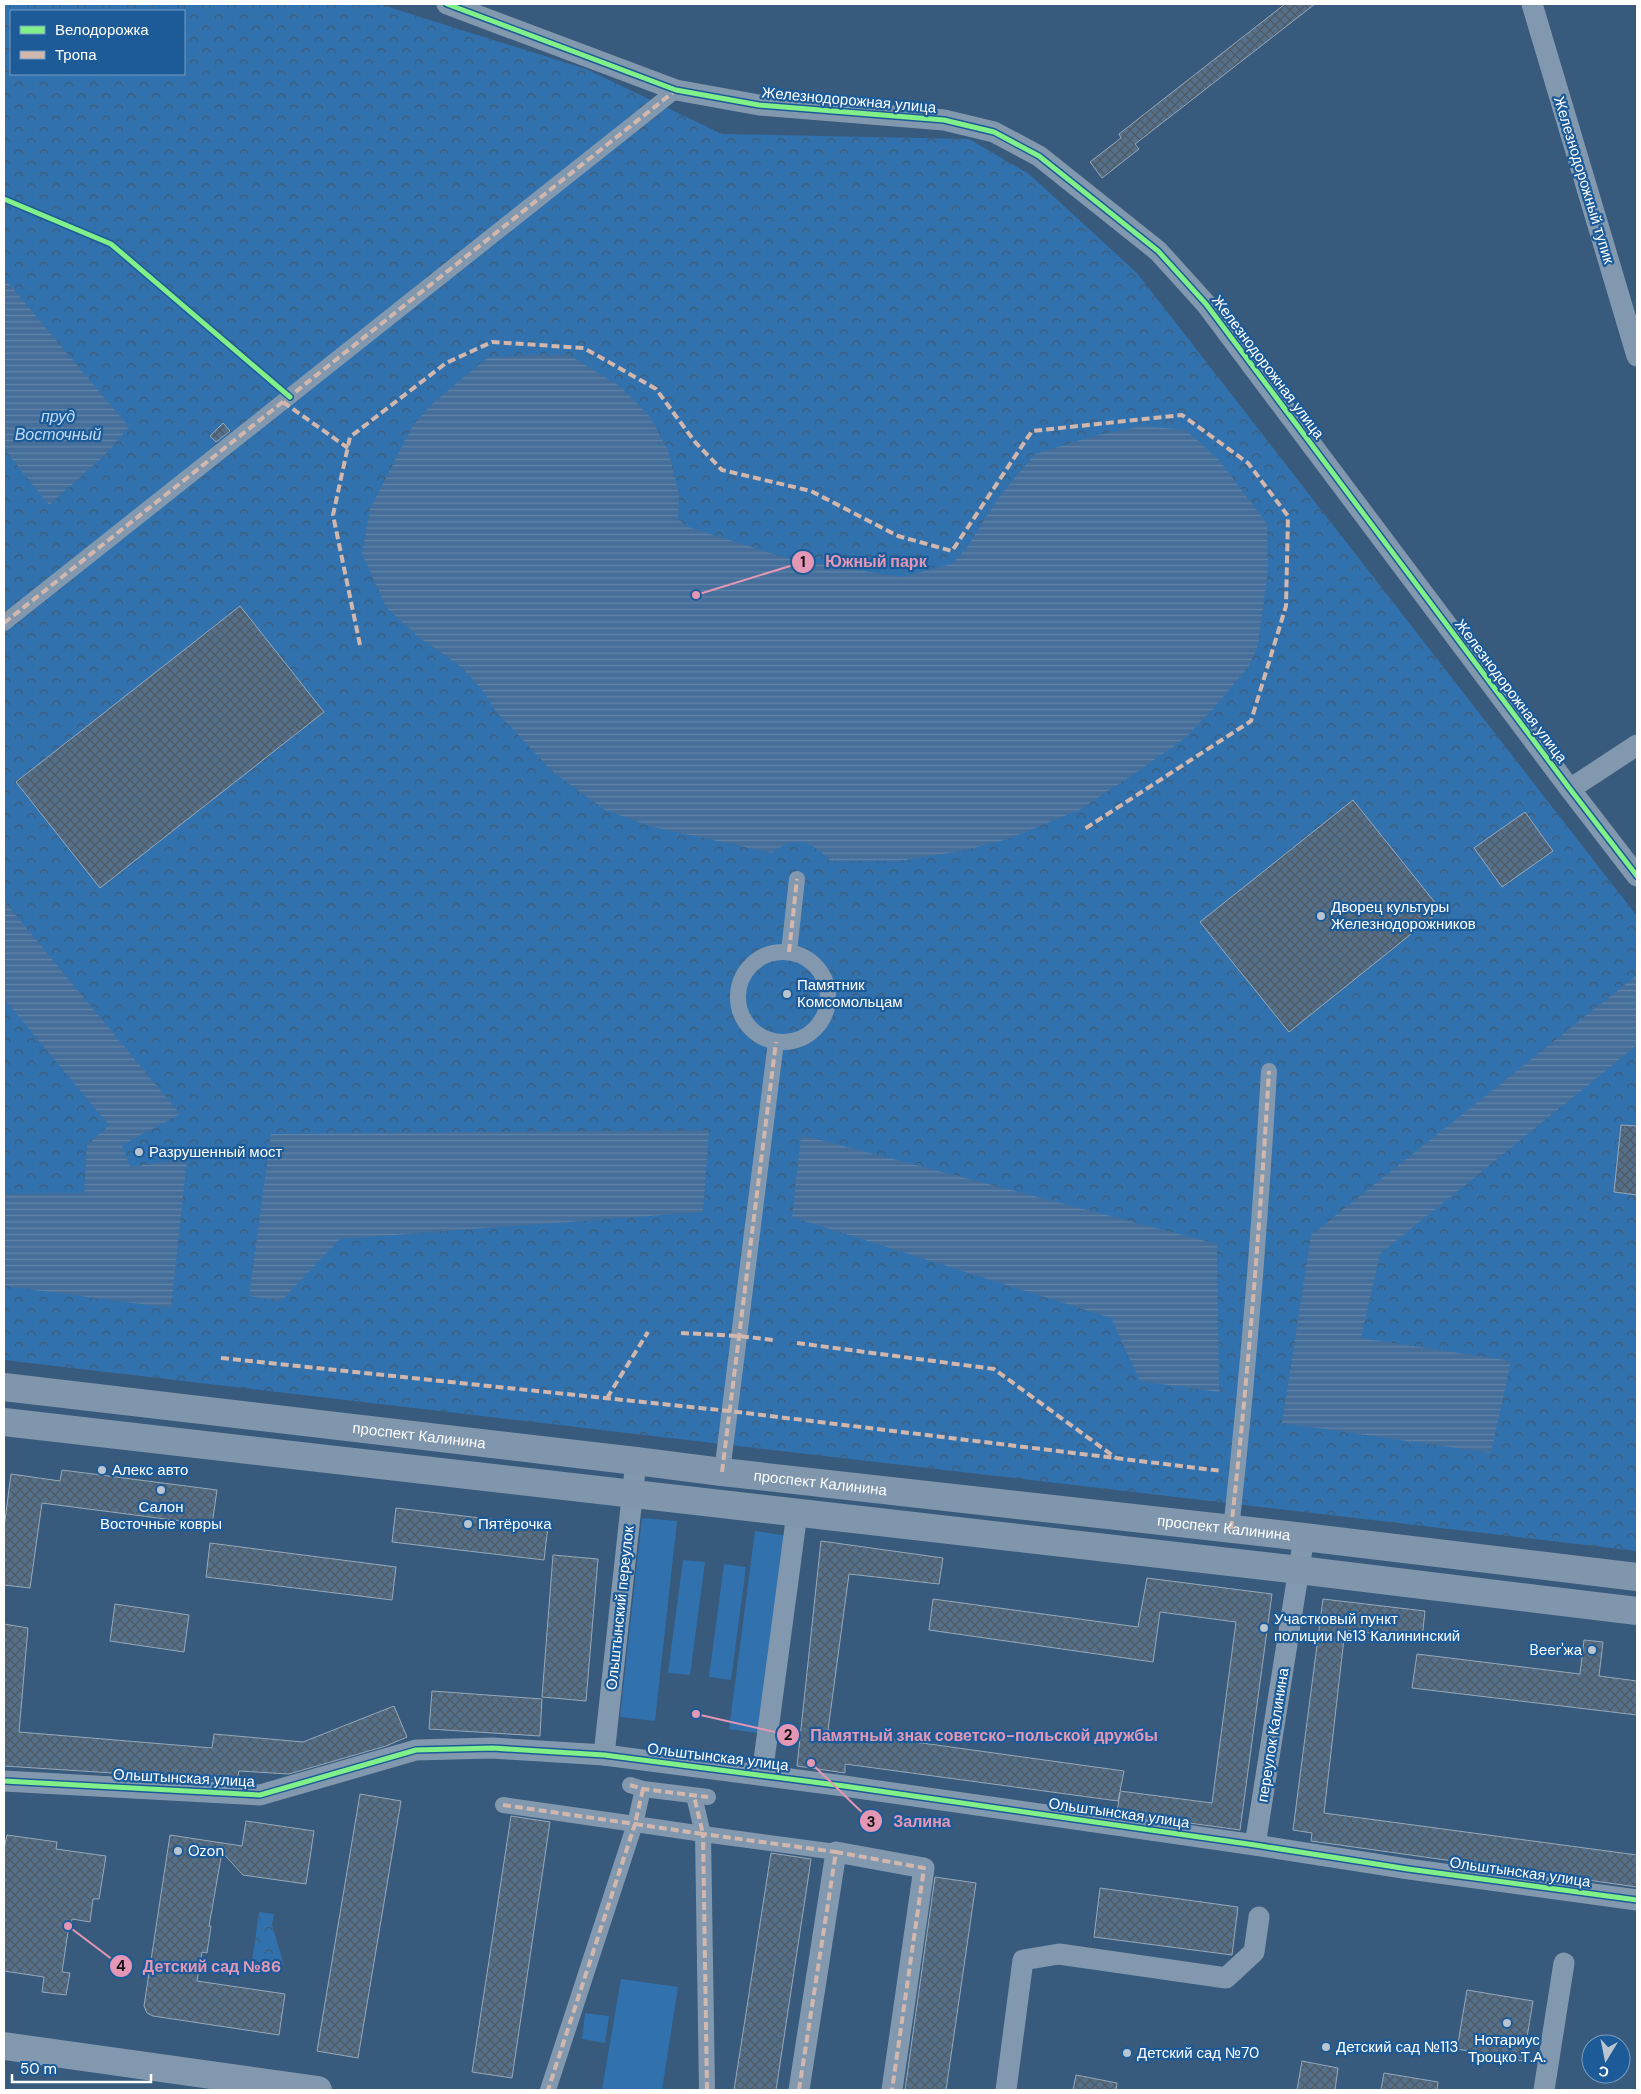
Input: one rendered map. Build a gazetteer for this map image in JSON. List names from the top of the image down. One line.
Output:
{"streets":{"main road":["проспект Калинина"],"street":["Железнодорожная улица","Железнодорожный тупик","Ольштынский переулок","переулок Калинина","Ольштынская улица"]},"crossings":[["проспект Калинина","Ольштынский переулок"],["проспект Калинина","переулок Калинина"],["Ольштынский переулок","Ольштынская улица"],["переулок Калинина","Ольштынская улица"]],"water":["пруд Восточный"],"places":["Южный парк","Дворец культуры Железнодорожников","Памятник Комсомольцам","Разрушенный мост","Алекс авто","Салон Восточные ковры","Пятёрочка","Участковый пункт полиции №13 Калининский","Beer'жа","Памятный знак советско-польской дружбы","Залина","Ozon","Детский сад №86","Нотариус Троцко Т.А.","Детский сад №113","Детский сад №70"],"legend":["Велодорожка","Тропа"],"scale_bar":"50 m","north":"bottom"}
